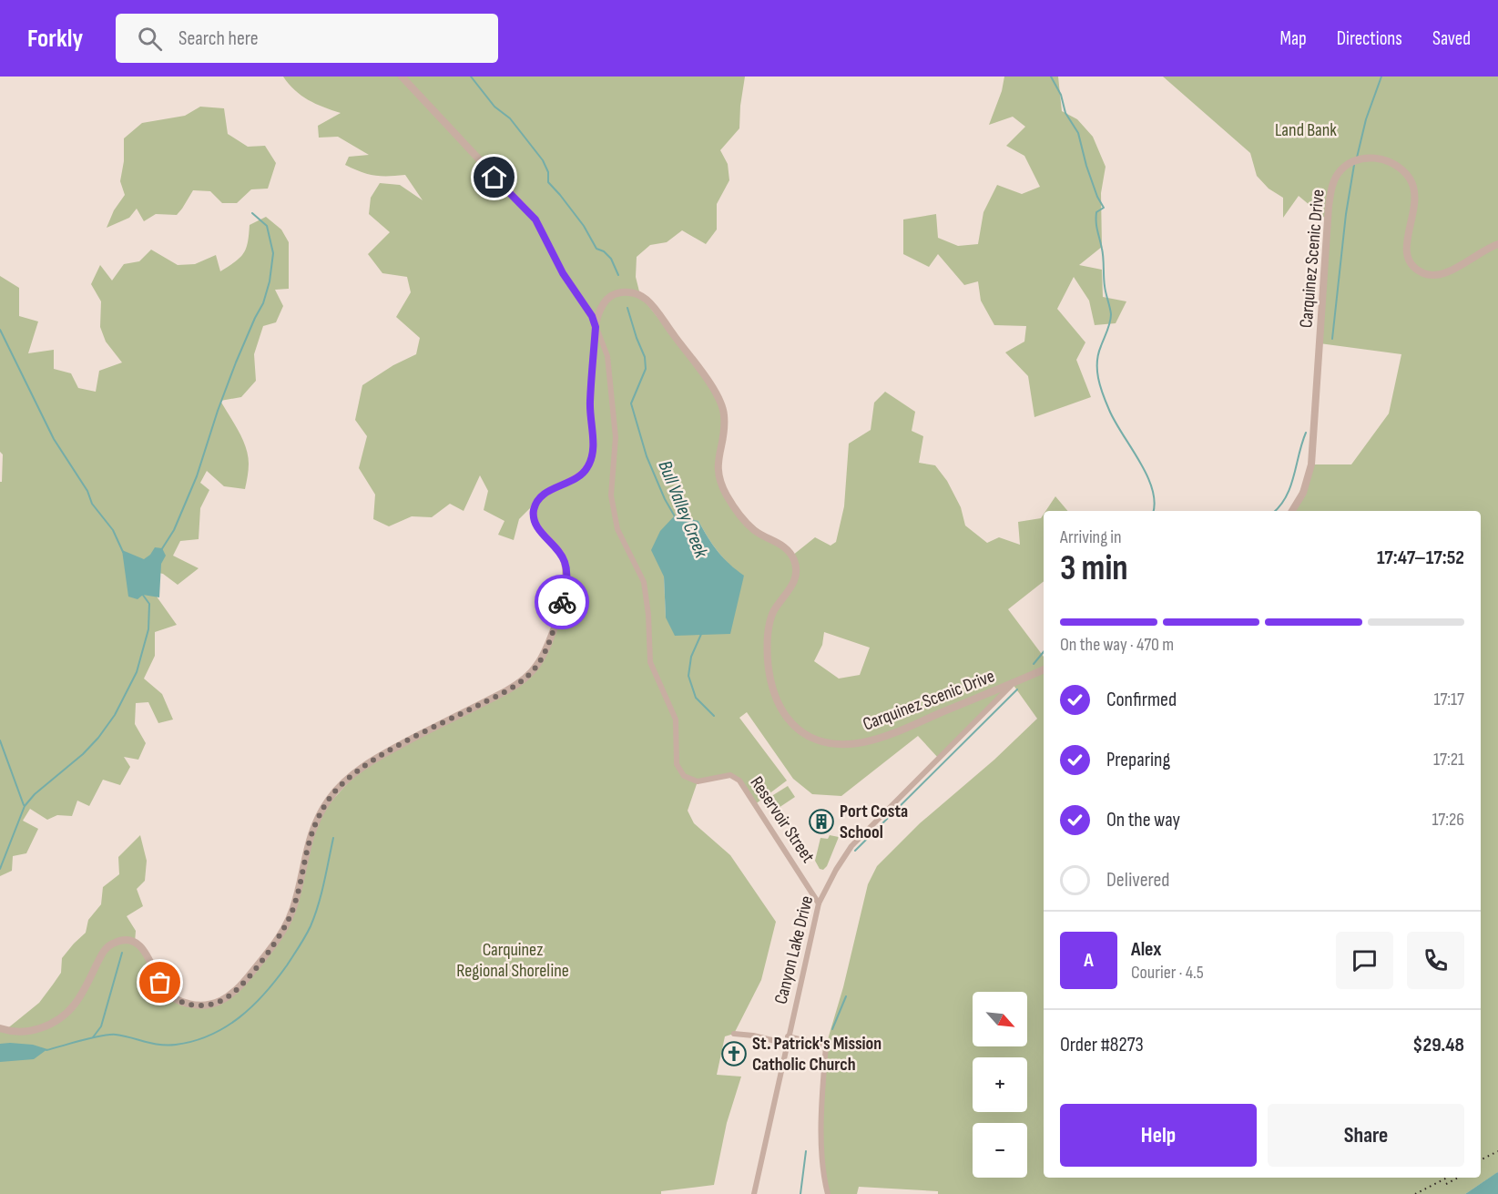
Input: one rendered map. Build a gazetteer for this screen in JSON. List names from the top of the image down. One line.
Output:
{"streets":{"street":["Carquinez Scenic Drive","Reservoir Street","Canyon Lake Drive"]},"crossings":[["Carquinez Scenic Drive","Reservoir Street"],["Carquinez Scenic Drive","Canyon Lake Drive"],["Reservoir Street","Canyon Lake Drive"]],"water":["Bull Valley Creek"],"parks":["Land Bank","Carquinez Regional Shoreline"],"places":{"building":["Port Costa School"],"church":["St. Patrick's Mission Catholic Church"]},"north":"bottom right","page":{"header":"Forkly","search":"Search here","nav":["Map","Directions","Saved"],"heading":["3 min","Arriving in","17:47–17:52"],"panel":["Alex","Courier · 4.5","Order #8273","$29.48"],"bar":"On the way · 470 m","list":[["Confirmed","17:17"],["Preparing","17:21"],["On the way","17:26"],"Delivered"],"round":"A","map_buttons":["+","−"],"buttons":["Help","Share"]}}
